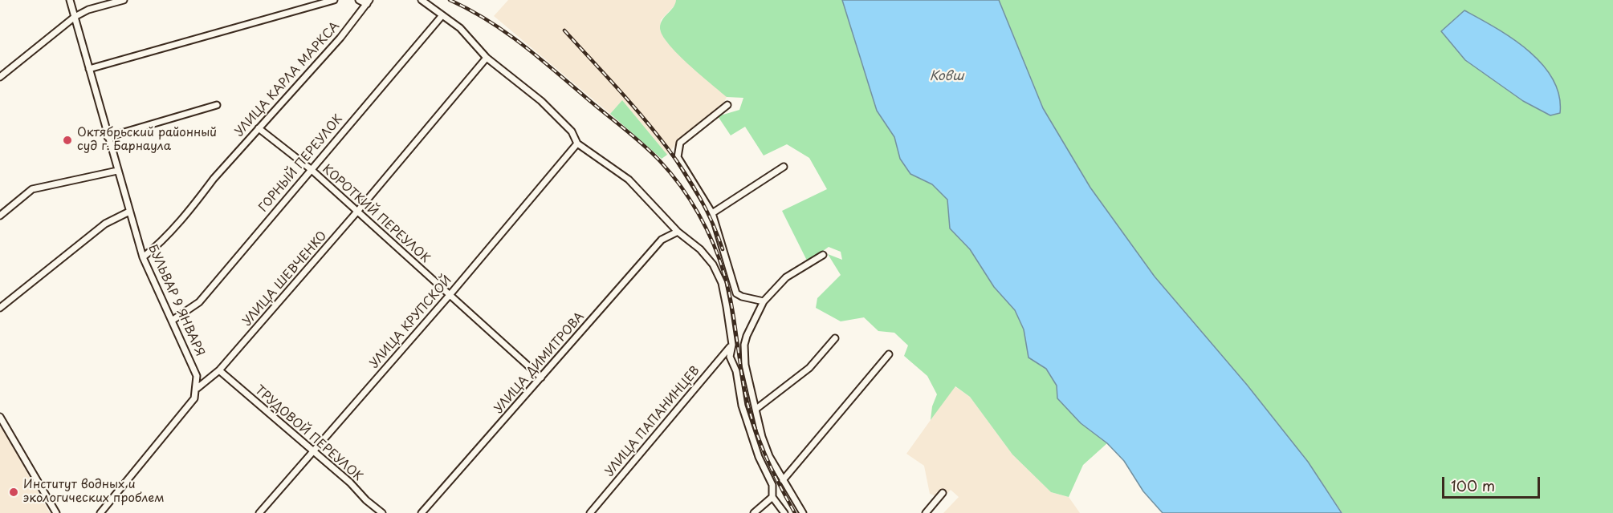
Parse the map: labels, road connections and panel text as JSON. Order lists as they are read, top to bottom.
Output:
{
  "streets": {
    "street": [
      "УЛИЦА КАРЛА МАРКСА",
      "ГОРНЫЙ ПЕРЕУЛОК",
      "КОРОТКИЙ ПЕРЕУЛОК",
      "УЛИЦА ШЕВЧЕНКО",
      "БУЛЬВАР 9 ЯНВАРЯ",
      "УЛИЦА КРУПСКОЙ",
      "УЛИЦА ДИМИТРОВА",
      "УЛИЦА ПАПАНИНЦЕВ",
      "ТРУДОВОЙ ПЕРЕУЛОК"
    ]
  },
  "crossings": [
    ["УЛИЦА КАРЛА МАРКСА", "КОРОТКИЙ ПЕРЕУЛОК"],
    ["УЛИЦА КАРЛА МАРКСА", "БУЛЬВАР 9 ЯНВАРЯ"],
    ["ГОРНЫЙ ПЕРЕУЛОК", "КОРОТКИЙ ПЕРЕУЛОК"],
    ["ГОРНЫЙ ПЕРЕУЛОК", "БУЛЬВАР 9 ЯНВАРЯ"],
    ["КОРОТКИЙ ПЕРЕУЛОК", "УЛИЦА ШЕВЧЕНКО"],
    ["КОРОТКИЙ ПЕРЕУЛОК", "УЛИЦА КРУПСКОЙ"],
    ["КОРОТКИЙ ПЕРЕУЛОК", "УЛИЦА ДИМИТРОВА"],
    ["УЛИЦА ШЕВЧЕНКО", "БУЛЬВАР 9 ЯНВАРЯ"],
    ["УЛИЦА ШЕВЧЕНКО", "ТРУДОВОЙ ПЕРЕУЛОК"],
    ["УЛИЦА КРУПСКОЙ", "ТРУДОВОЙ ПЕРЕУЛОК"]
  ],
  "water": ["Ковш"],
  "places": ["Октябрьский районный суд г. Барнаула", "Институт водных и экологических проблем"],
  "scale_bar": "100 m"
}
